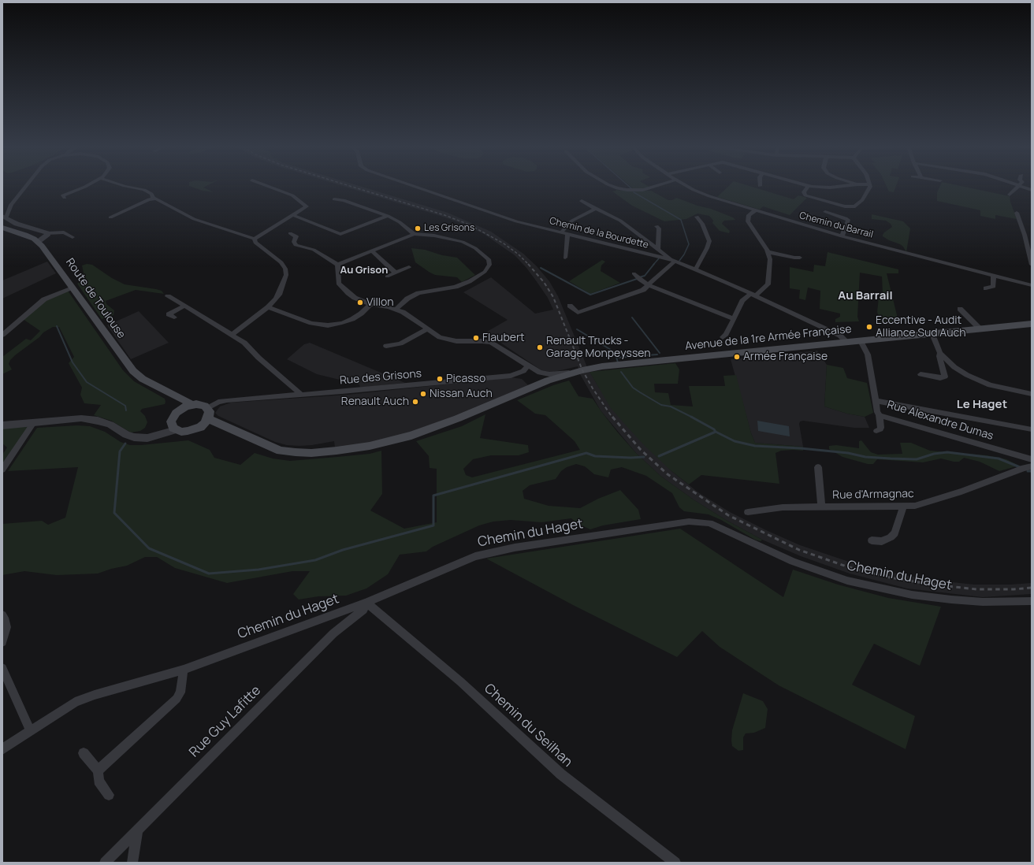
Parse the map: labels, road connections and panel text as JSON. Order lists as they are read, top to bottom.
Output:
{
  "streets": {
    "main road": ["Route de Toulouse", "Avenue de la 1re Armée Française"],
    "street": [
      "Chemin du Barrail",
      "Chemin de la Bourdette",
      "Rue des Grisons",
      "Rue Alexandre Dumas",
      "Rue d'Armagnac",
      "Chemin du Haget",
      "Rue Guy Lafitte",
      "Chemin du Seilhan"
    ]
  },
  "crossings": [
    ["Chemin de la Bourdette", "Avenue de la 1re Armée Française"],
    ["Route de Toulouse", "Rue des Grisons"],
    ["Avenue de la 1re Armée Française", "Rue Alexandre Dumas"],
    ["Chemin du Haget", "Rue Guy Lafitte"],
    ["Chemin du Haget", "Chemin du Seilhan"],
    ["Rue Guy Lafitte", "Chemin du Seilhan"]
  ],
  "districts": ["Au Grison", "Au Barrail", "Le Haget"],
  "places": [
    "Les Grisons",
    "Villon",
    "Eccentive - Audit Alliance Sud Auch",
    "Flaubert",
    "Renault Trucks - Garage Monpeyssen",
    "Armée Française",
    "Picasso",
    "Nissan Auch",
    "Renault Auch"
  ]
}
